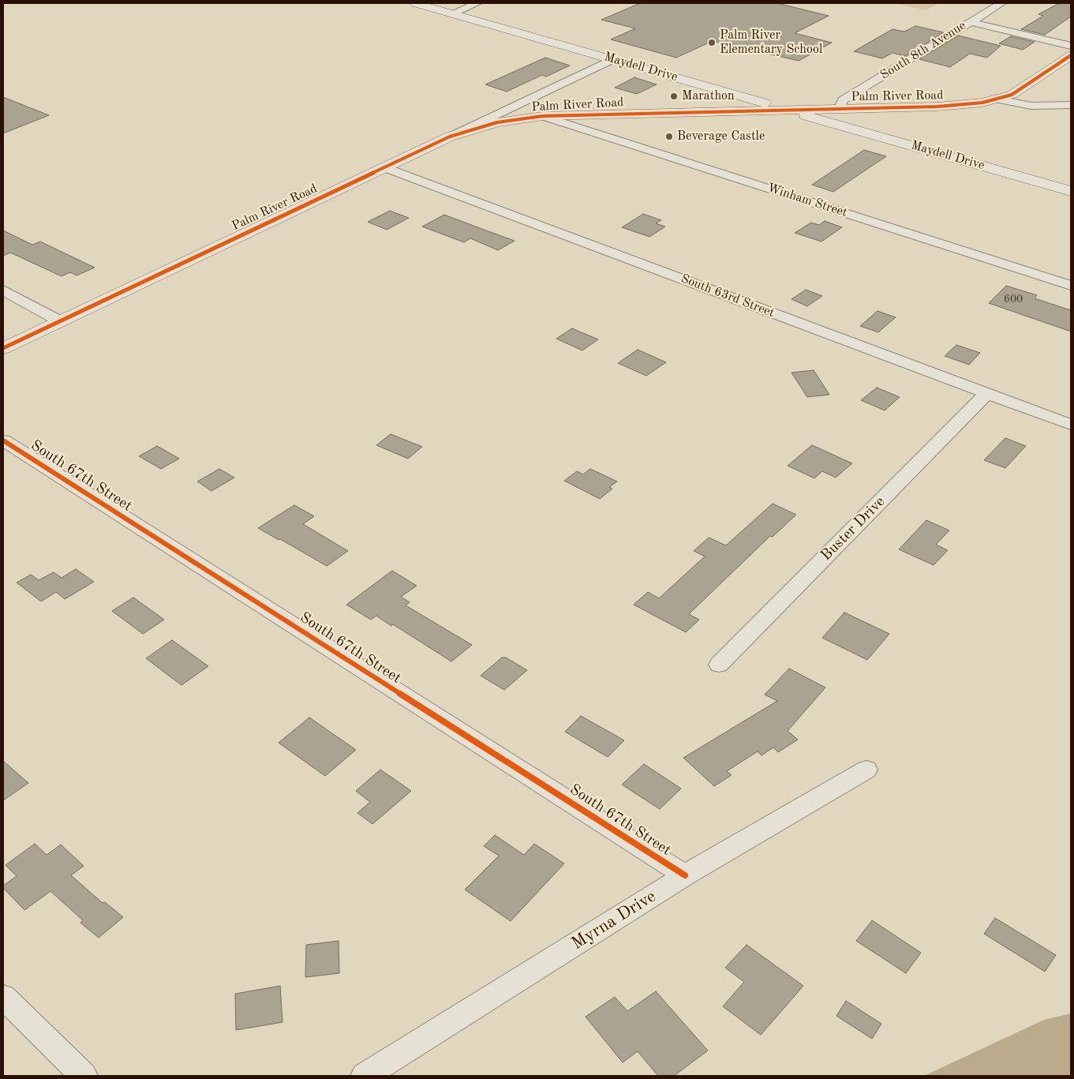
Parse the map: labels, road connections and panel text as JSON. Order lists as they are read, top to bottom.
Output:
{
  "streets": {
    "street": [
      "South 8th Avenue",
      "Maydell Drive",
      "Palm River Road",
      "Winham Street",
      "South 63rd Street",
      "South 67th Street",
      "Buster Drive",
      "Myrna Drive"
    ]
  },
  "crossings": [
    ["South 8th Avenue", "Palm River Road"],
    ["Maydell Drive", "Palm River Road"],
    ["Palm River Road", "Winham Street"],
    ["Palm River Road", "South 63rd Street"],
    ["South 63rd Street", "Buster Drive"],
    ["South 67th Street", "Myrna Drive"]
  ],
  "places": ["Palm River Elementary School", "Marathon", "Beverage Castle"],
  "house_numbers": ["600"]
}
